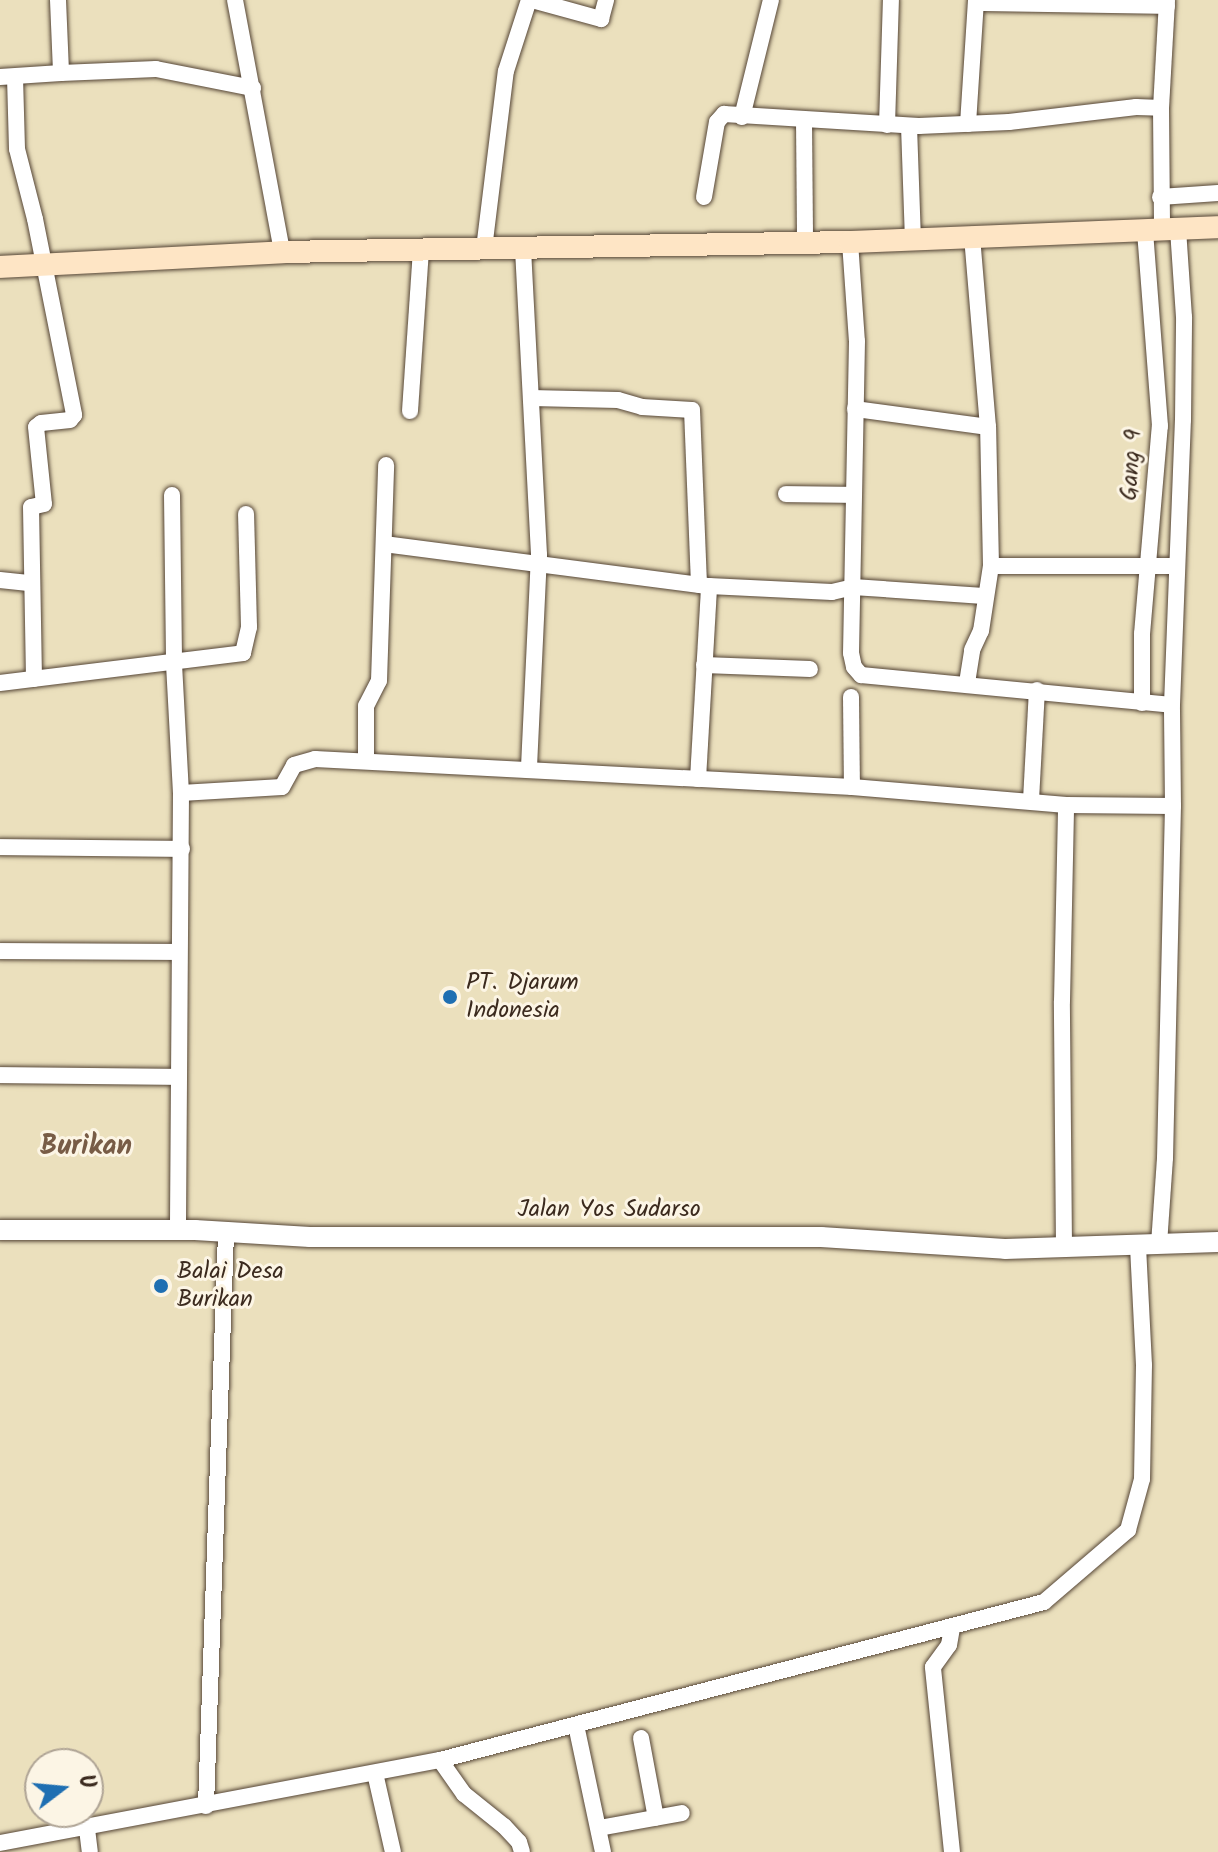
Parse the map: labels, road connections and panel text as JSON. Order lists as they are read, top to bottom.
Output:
{
  "streets": {
    "street": ["Gang 9", "Jalan Yos Sudarso"]
  },
  "districts": ["Burikan"],
  "places": ["PT. Djarum Indonesia", "Balai Desa Burikan"],
  "north": "right"
}
